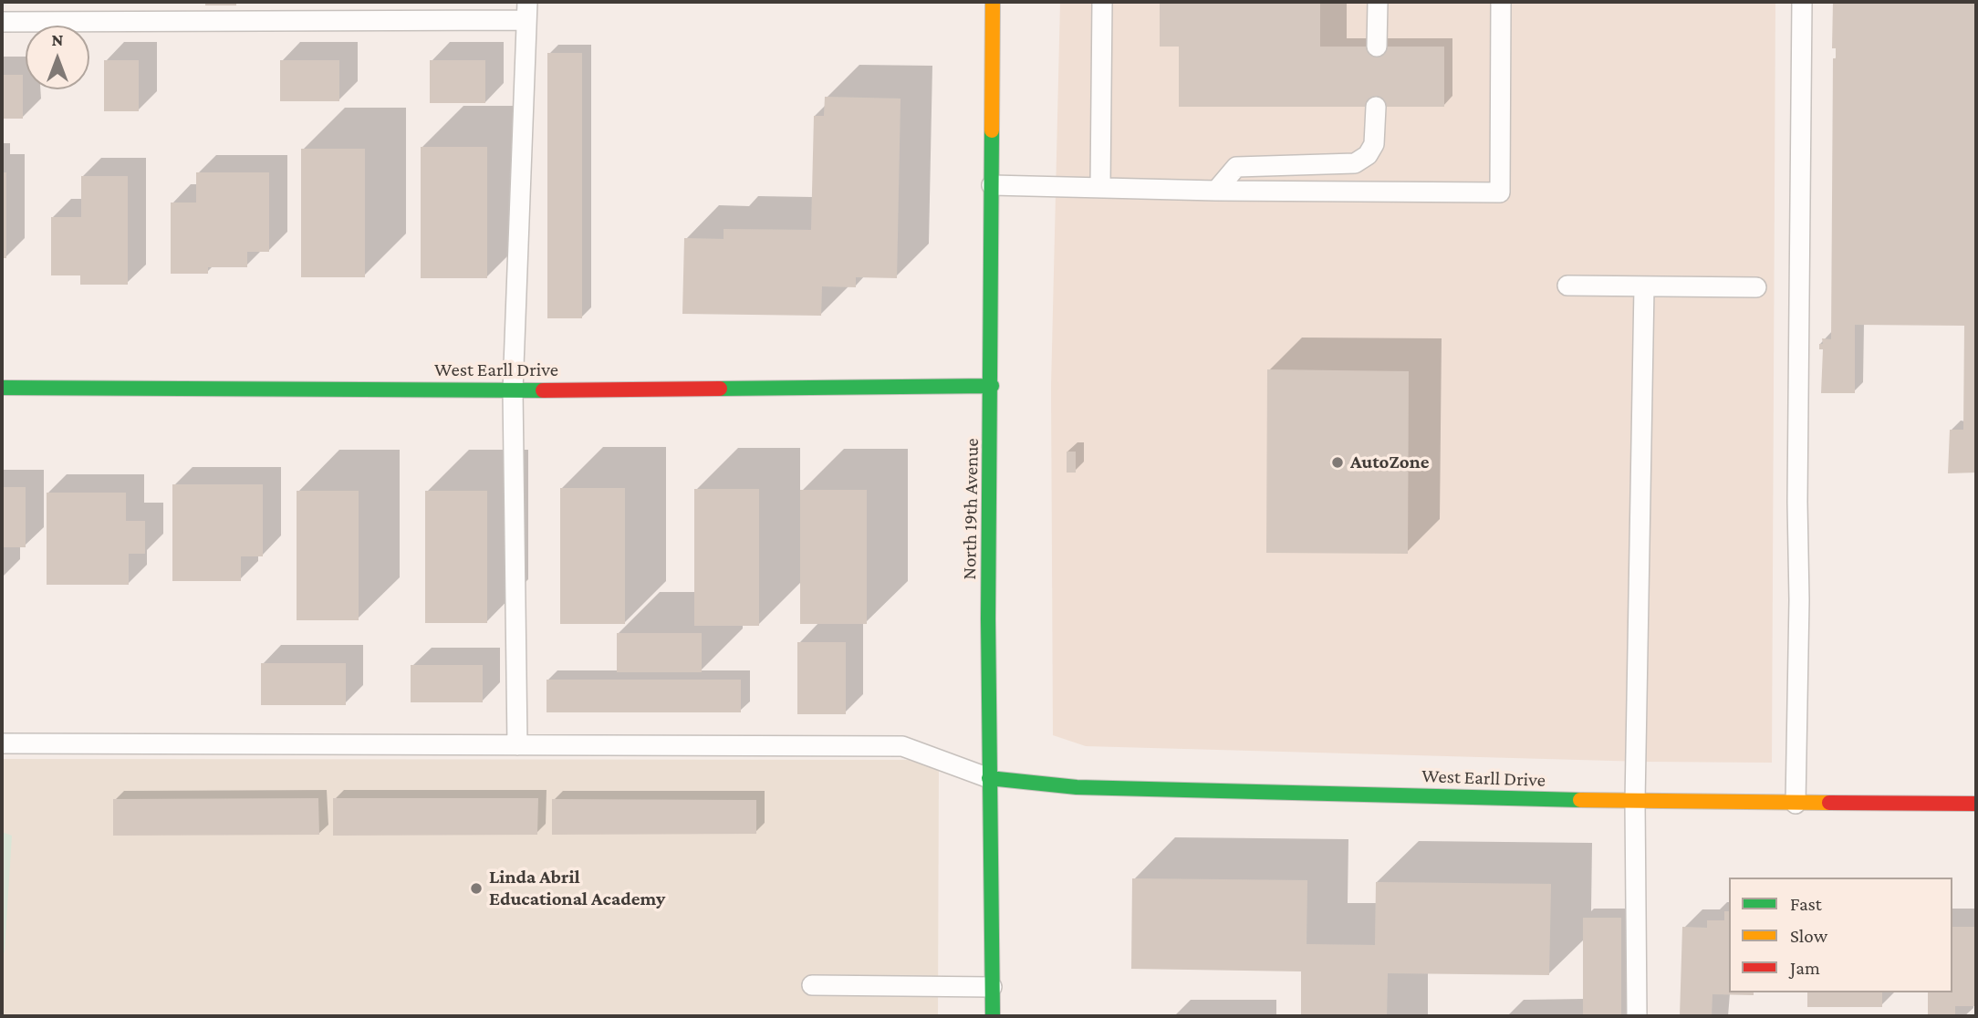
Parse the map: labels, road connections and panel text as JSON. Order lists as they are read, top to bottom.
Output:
{
  "streets": {
    "street": ["West Earll Drive", "North 19th Avenue"]
  },
  "crossings": [
    ["West Earll Drive", "North 19th Avenue"]
  ],
  "places": ["AutoZone", "Linda Abril Educational Academy"],
  "legend": ["Fast", "Slow", "Jam"],
  "north": "top"
}
